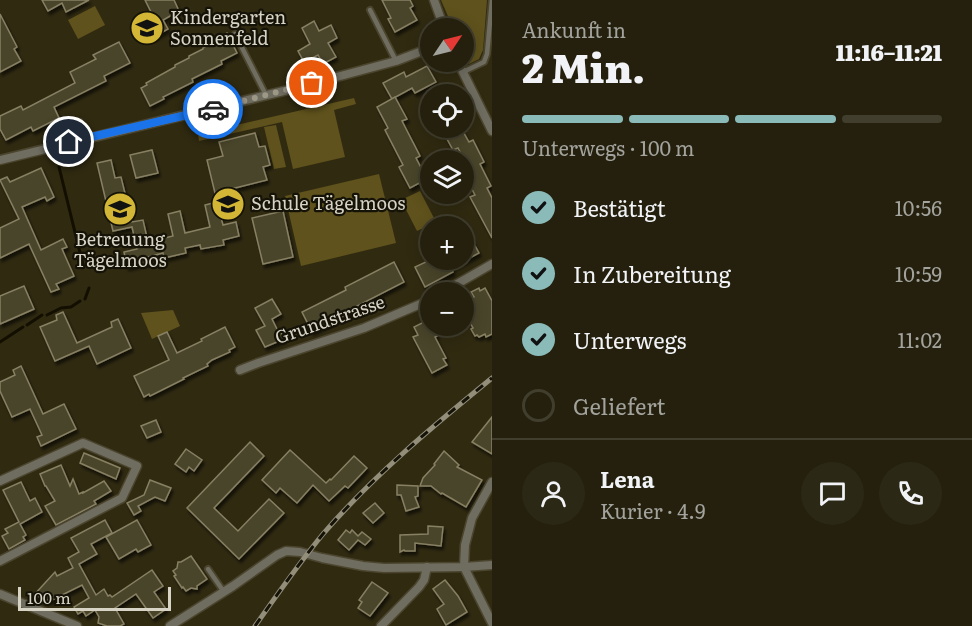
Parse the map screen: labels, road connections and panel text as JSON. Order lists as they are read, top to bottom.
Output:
{
  "streets": {
    "street": ["Grundstrasse"]
  },
  "places": {
    "school or university": ["Kindergarten Sonnenfeld", "Schule Tägelmoos", "Betreuung Tägelmoos"]
  },
  "scale_bar": "100 m",
  "north": "top right",
  "page": {
    "heading": ["2 Min.", "Ankunft in", "11:16–11:21"],
    "panel": ["Lena", "Kurier · 4.9"],
    "map_buttons": ["+", "−"],
    "bar": "Unterwegs · 100 m",
    "list": [
      ["Bestätigt", "10:56"],
      ["In Zubereitung", "10:59"],
      ["Unterwegs", "11:02"],
      "Geliefert"
    ],
    "scale": "100 m"
  }
}
